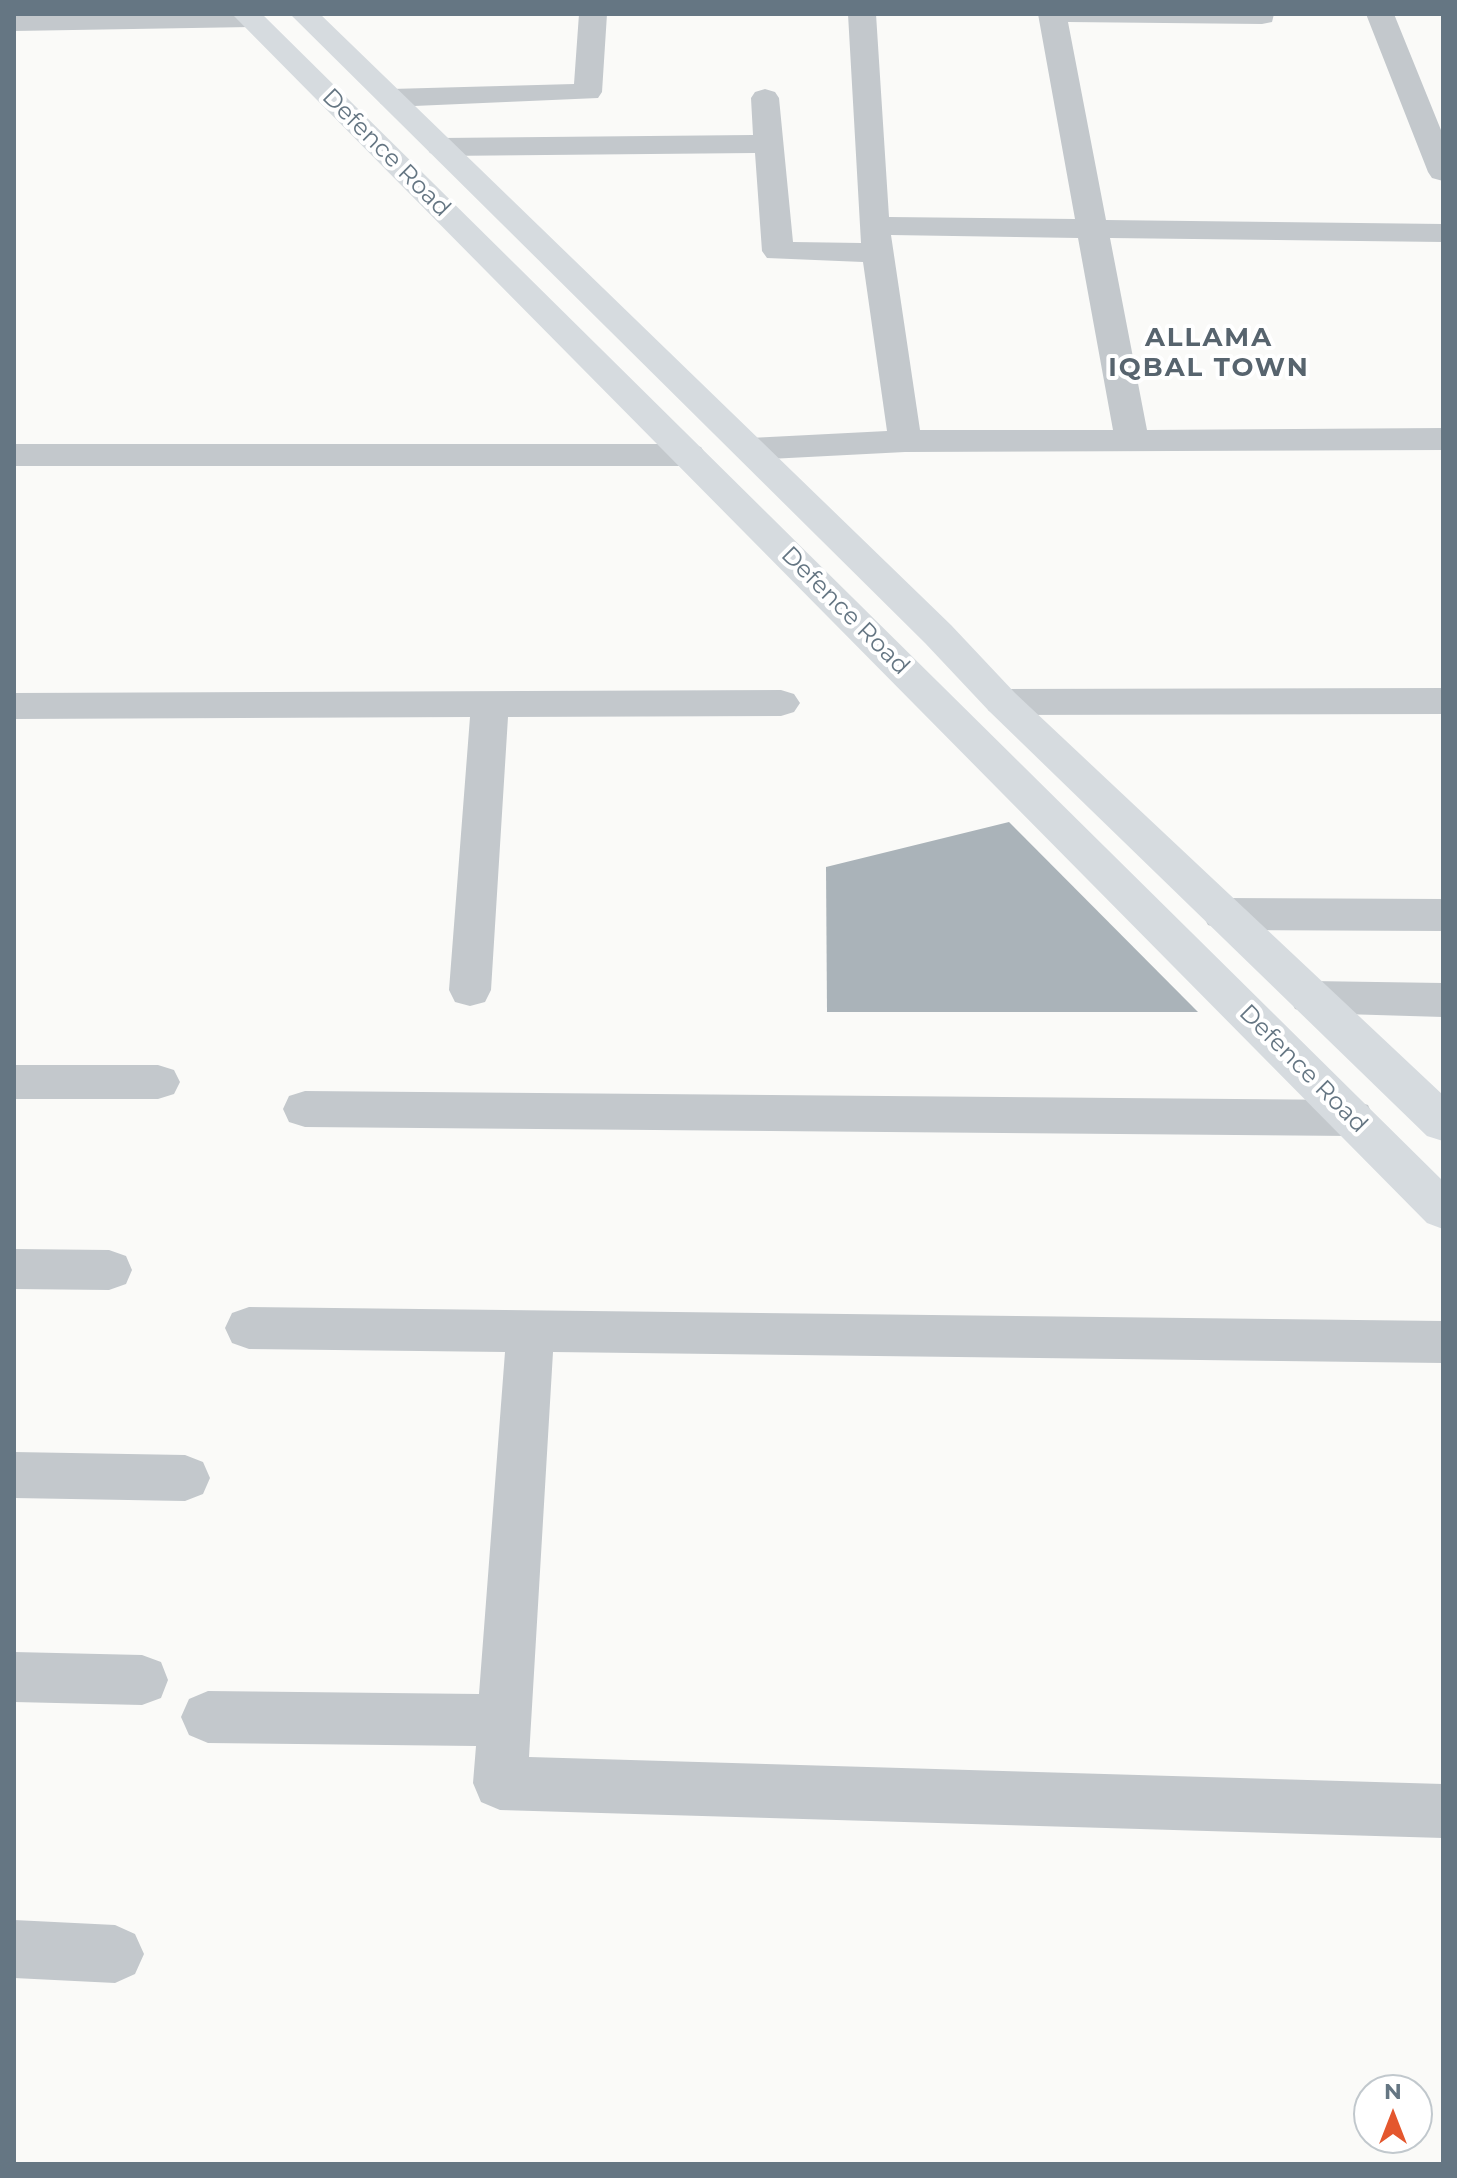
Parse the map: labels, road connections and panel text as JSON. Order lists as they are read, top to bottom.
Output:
{
  "streets": {
    "main road": ["Defence Road"]
  },
  "districts": ["ALLAMA IQBAL TOWN"],
  "north": "top"
}
